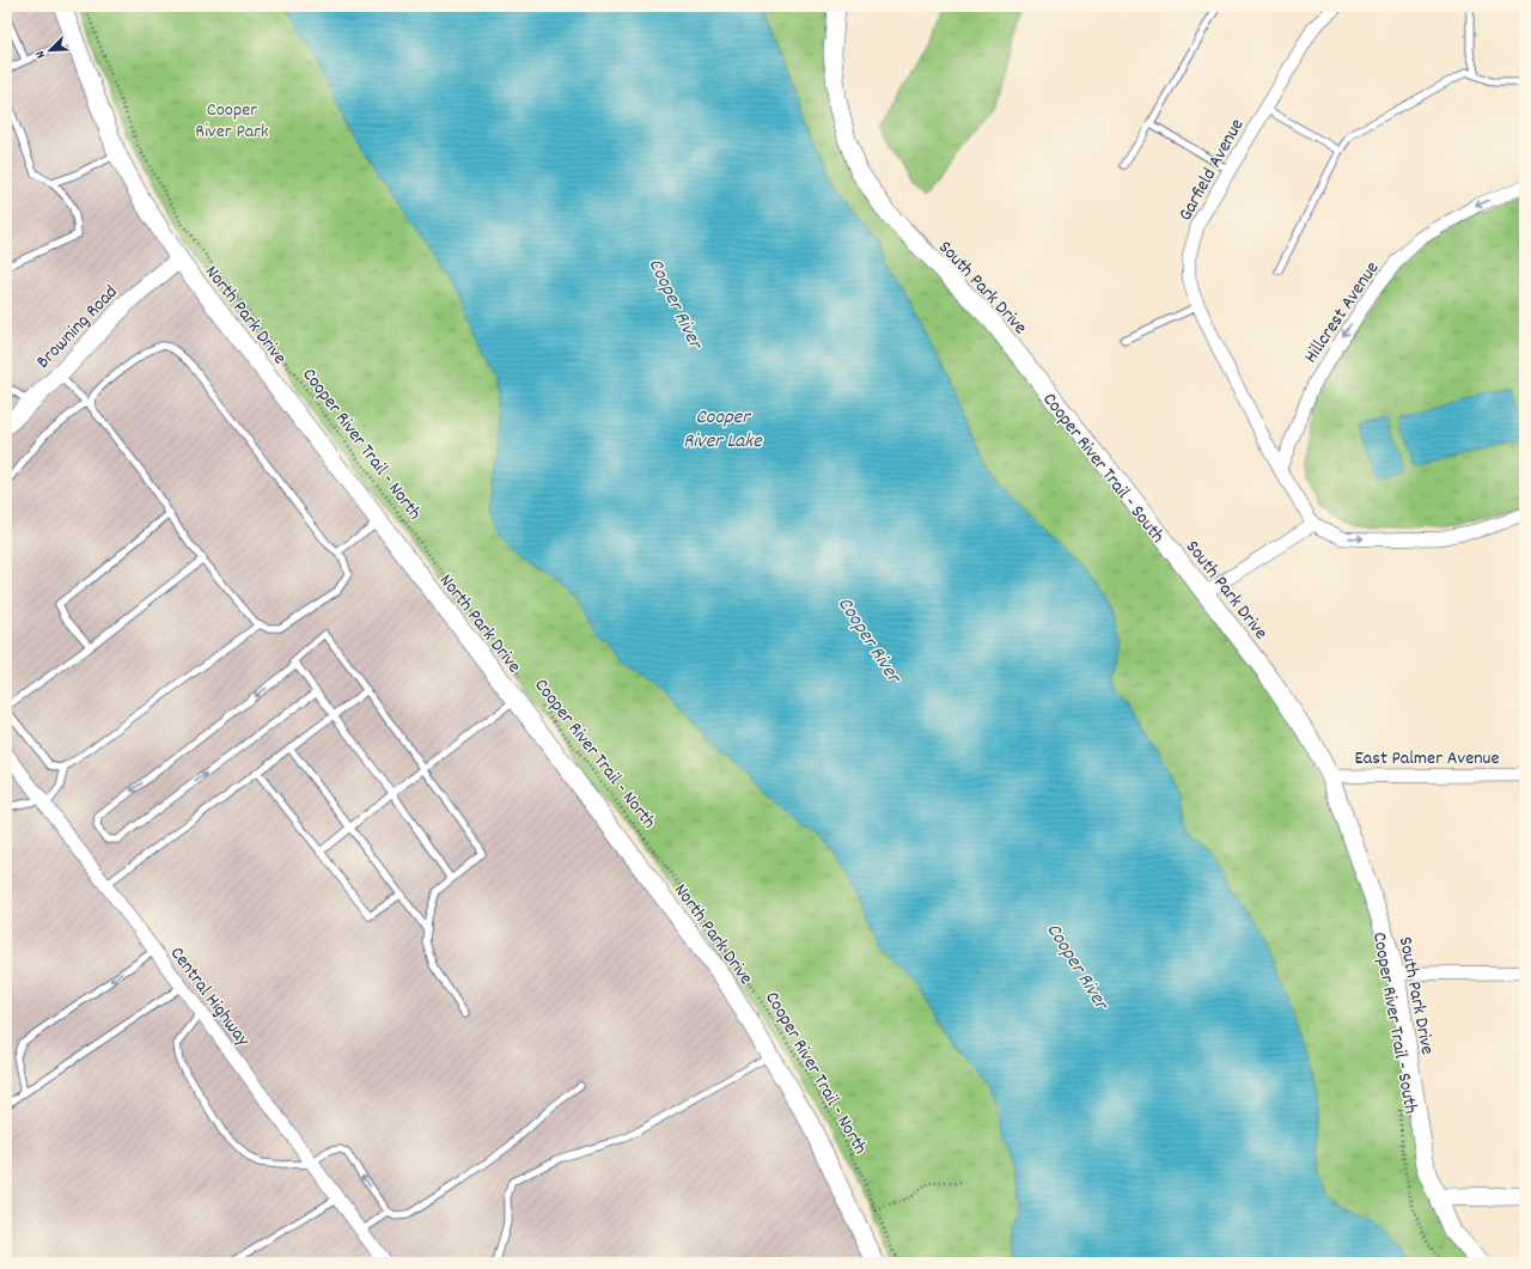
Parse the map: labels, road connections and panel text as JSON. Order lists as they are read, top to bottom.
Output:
{
  "streets": {
    "street": [
      "Garfield Avenue",
      "South Park Drive",
      "Hillcrest Avenue",
      "North Park Drive",
      "Browning Road",
      "East Palmer Avenue",
      "Central Highway"
    ],
    "path": ["Cooper River Trail - North", "Cooper River Trail - South"]
  },
  "crossings": [
    ["Garfield Avenue", "Hillcrest Avenue"],
    ["South Park Drive", "East Palmer Avenue"],
    ["North Park Drive", "Browning Road"]
  ],
  "one_way": ["Hillcrest Avenue"],
  "water": ["Cooper River", "Cooper River Lake"],
  "parks": ["Cooper River Park"],
  "north": "bottom left"
}
